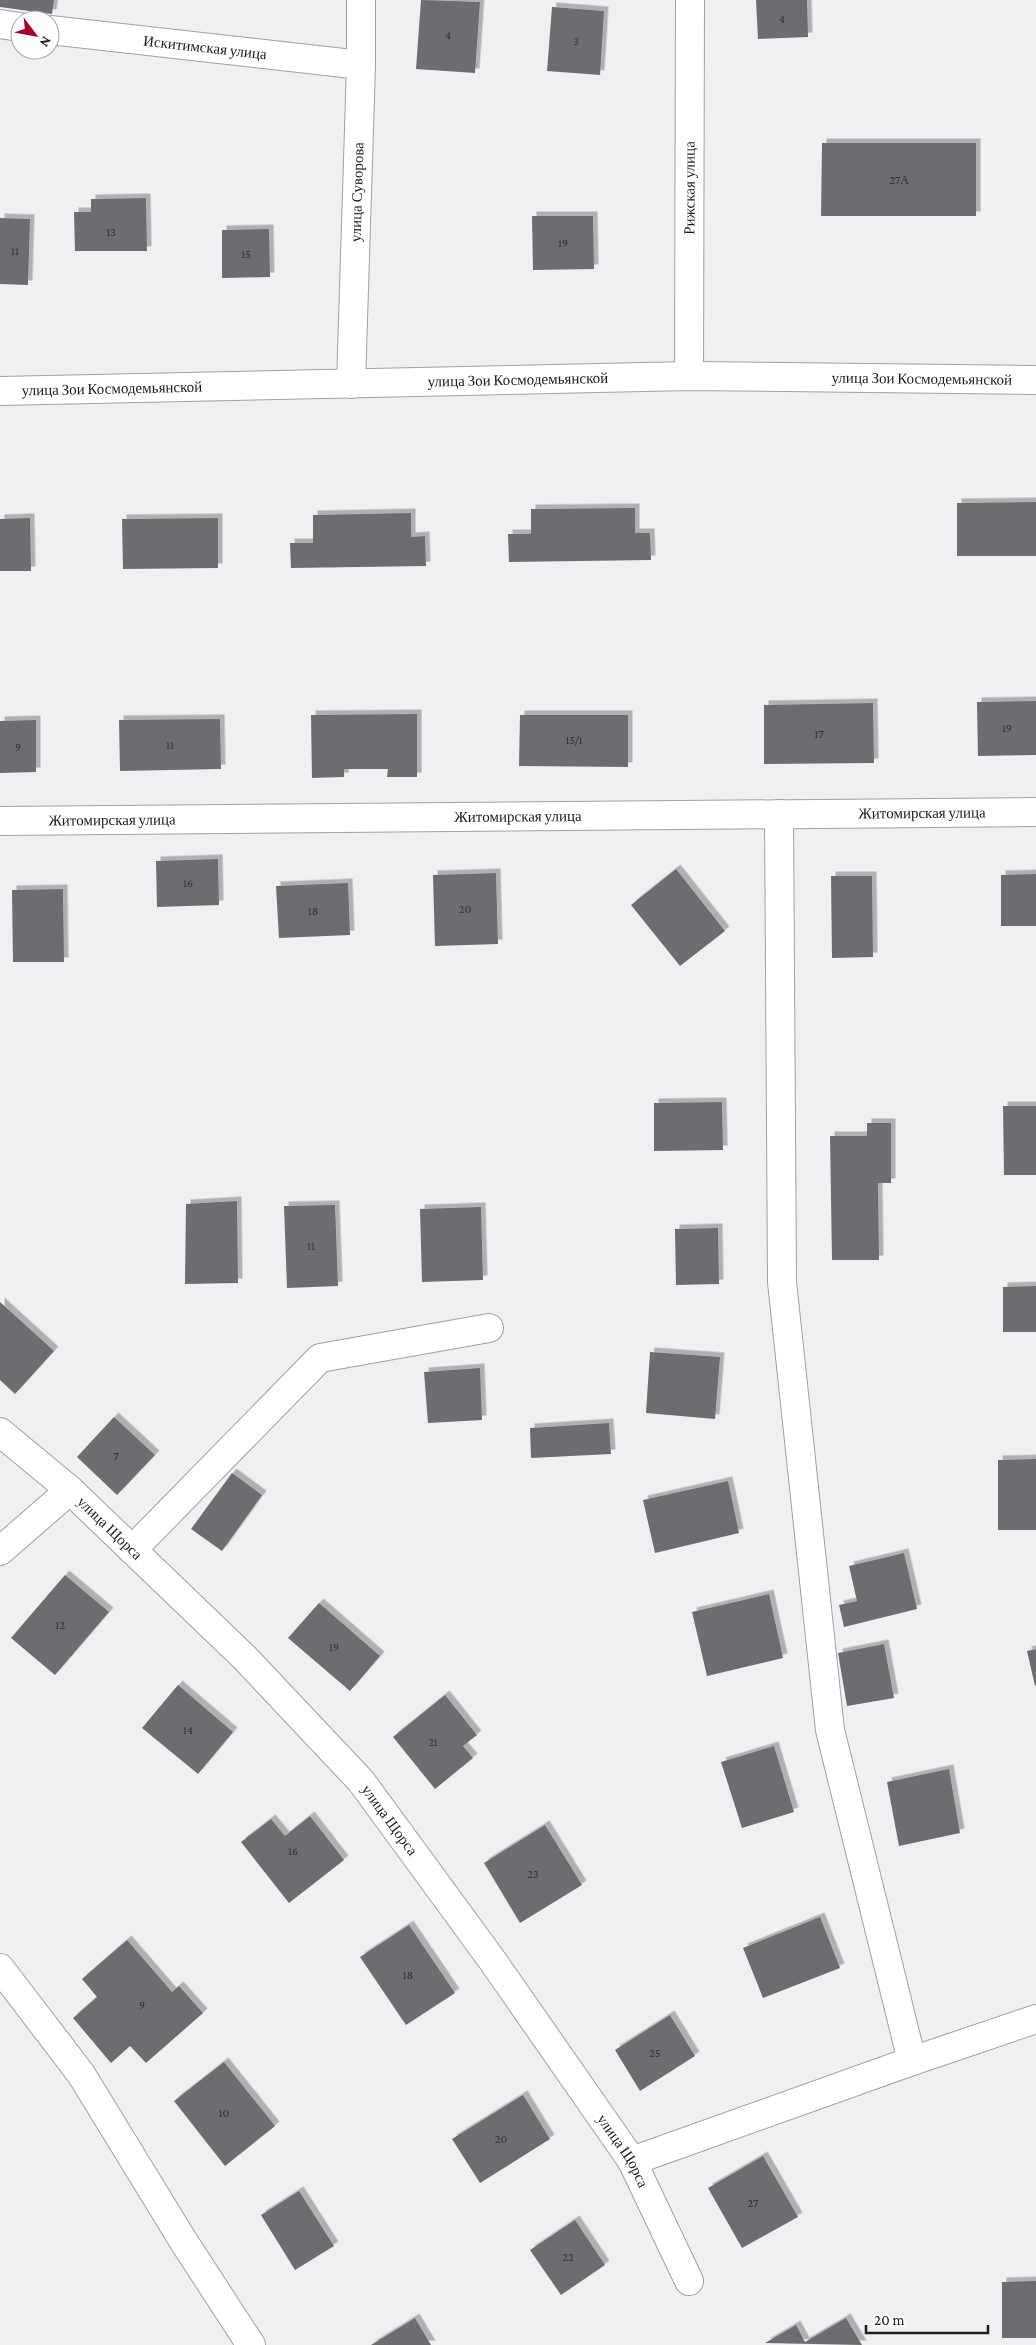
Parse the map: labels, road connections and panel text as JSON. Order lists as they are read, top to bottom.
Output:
{
  "streets": {
    "street": [
      "Искитимская улица",
      "Рижская улица",
      "улица Суворова",
      "улица Зои Космодемьянской",
      "Житомирская улица",
      "улица Щорса"
    ]
  },
  "crossings": [
    ["Искитимская улица", "улица Суворова"],
    ["Рижская улица", "улица Зои Космодемьянской"],
    ["улица Суворова", "улица Зои Космодемьянской"]
  ],
  "house_numbers": [
    "4",
    "4",
    "3",
    "27А",
    "13",
    "19",
    "11",
    "15",
    "19",
    "17",
    "15/1",
    "11",
    "9",
    "16",
    "20",
    "18",
    "11",
    "7",
    "12",
    "19",
    "14",
    "21",
    "16",
    "23",
    "18",
    "9",
    "25",
    "10",
    "20",
    "27",
    "22"
  ],
  "scale_bar": "20 m",
  "north": "bottom right"
}
